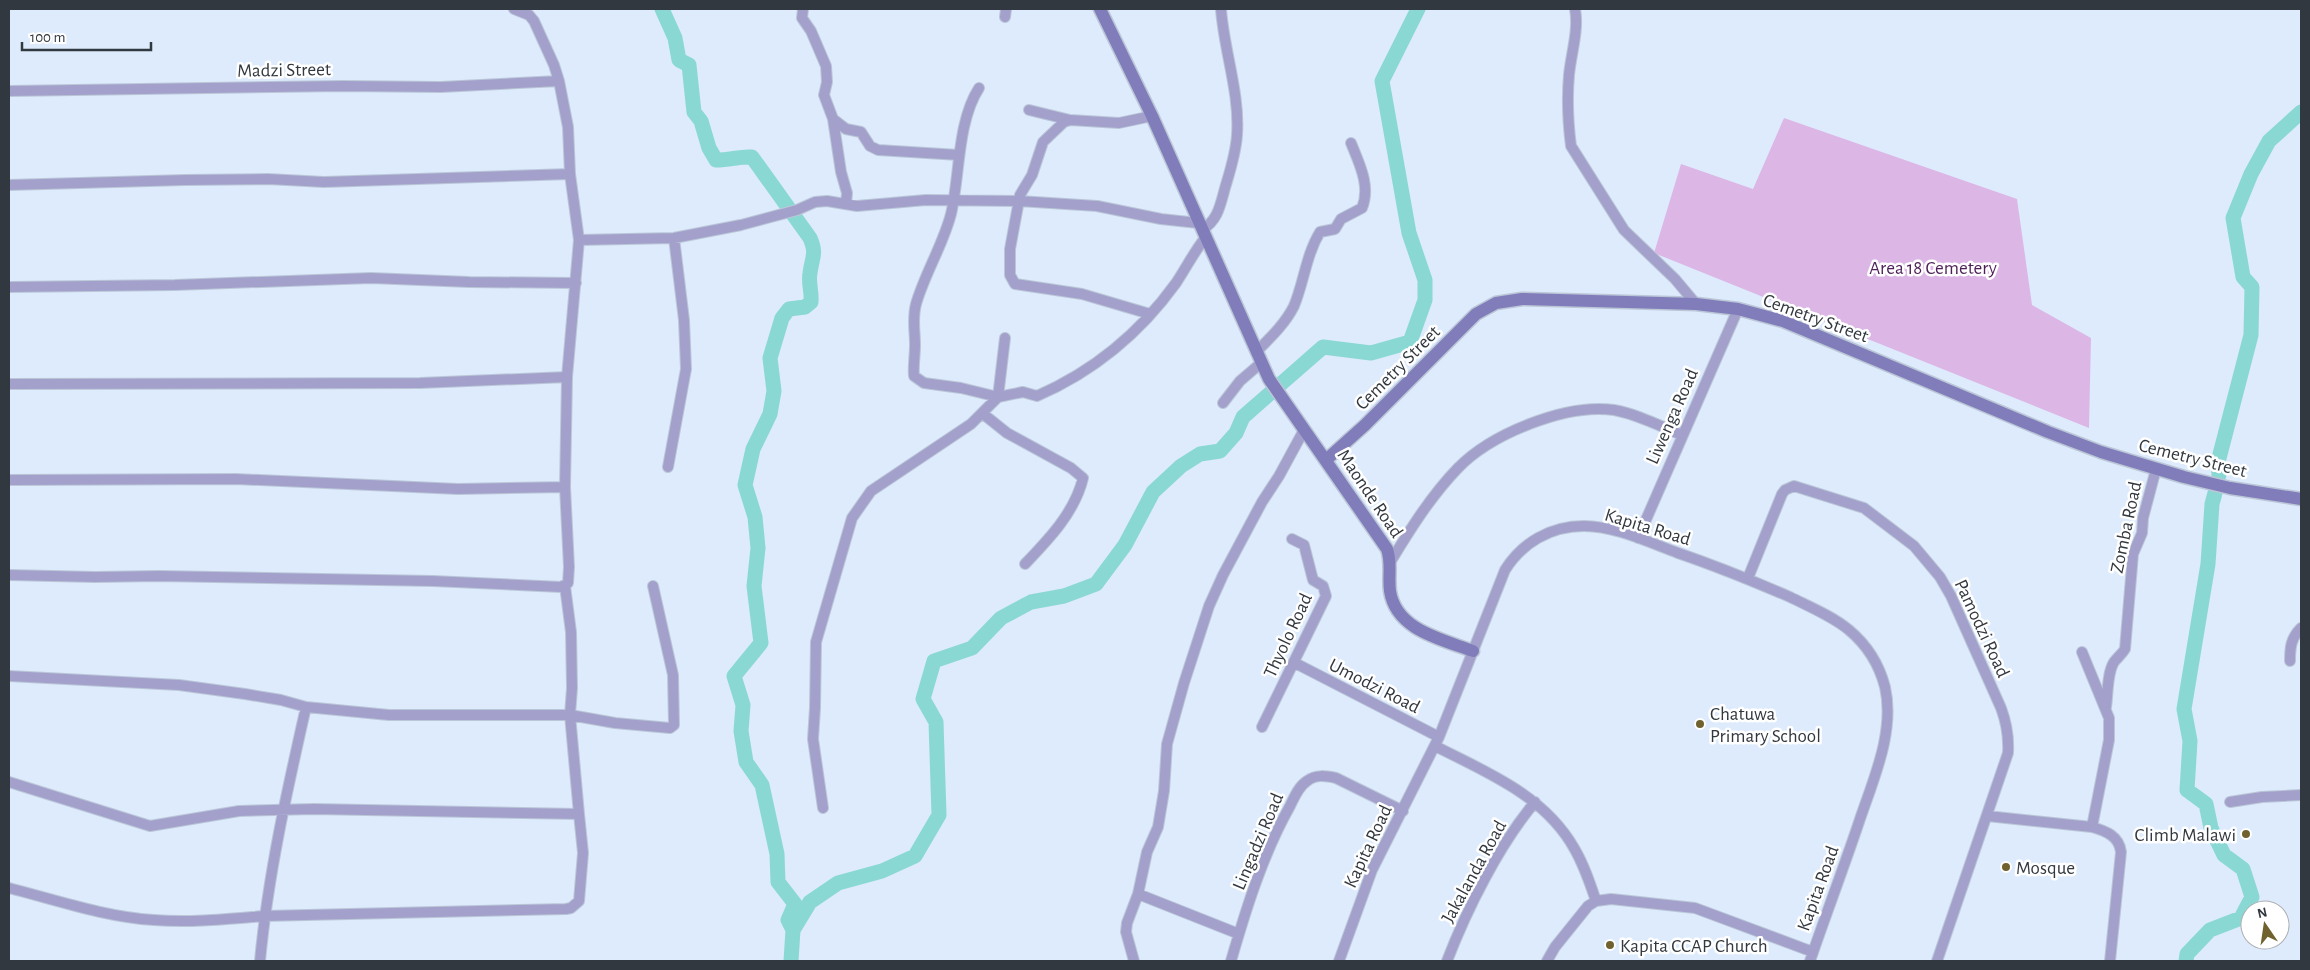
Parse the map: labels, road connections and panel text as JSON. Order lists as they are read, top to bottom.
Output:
{
  "streets": {
    "street": [
      "Madzi Street",
      "Cemetry Street",
      "Liwenga Road",
      "Maonde Road",
      "Kapita Road",
      "Zomba Road",
      "Pamodzi Road",
      "Thyolo Road",
      "Umodzi Road",
      "Lingadzi Road",
      "Jakalanda Road"
    ]
  },
  "crossings": [
    ["Cemetry Street", "Liwenga Road"],
    ["Cemetry Street", "Maonde Road"],
    ["Cemetry Street", "Zomba Road"],
    ["Liwenga Road", "Kapita Road"],
    ["Maonde Road", "Kapita Road"],
    ["Kapita Road", "Pamodzi Road"],
    ["Kapita Road", "Umodzi Road"],
    ["Kapita Road", "Lingadzi Road"],
    ["Thyolo Road", "Umodzi Road"],
    ["Umodzi Road", "Jakalanda Road"]
  ],
  "parks": ["Area 18 Cemetery"],
  "places": [
    "Chatuwa Primary School",
    "Climb Malawi",
    "Mosque",
    "Kapita CCAP Church"
  ],
  "scale_bar": "100 m",
  "north": "top"
}
